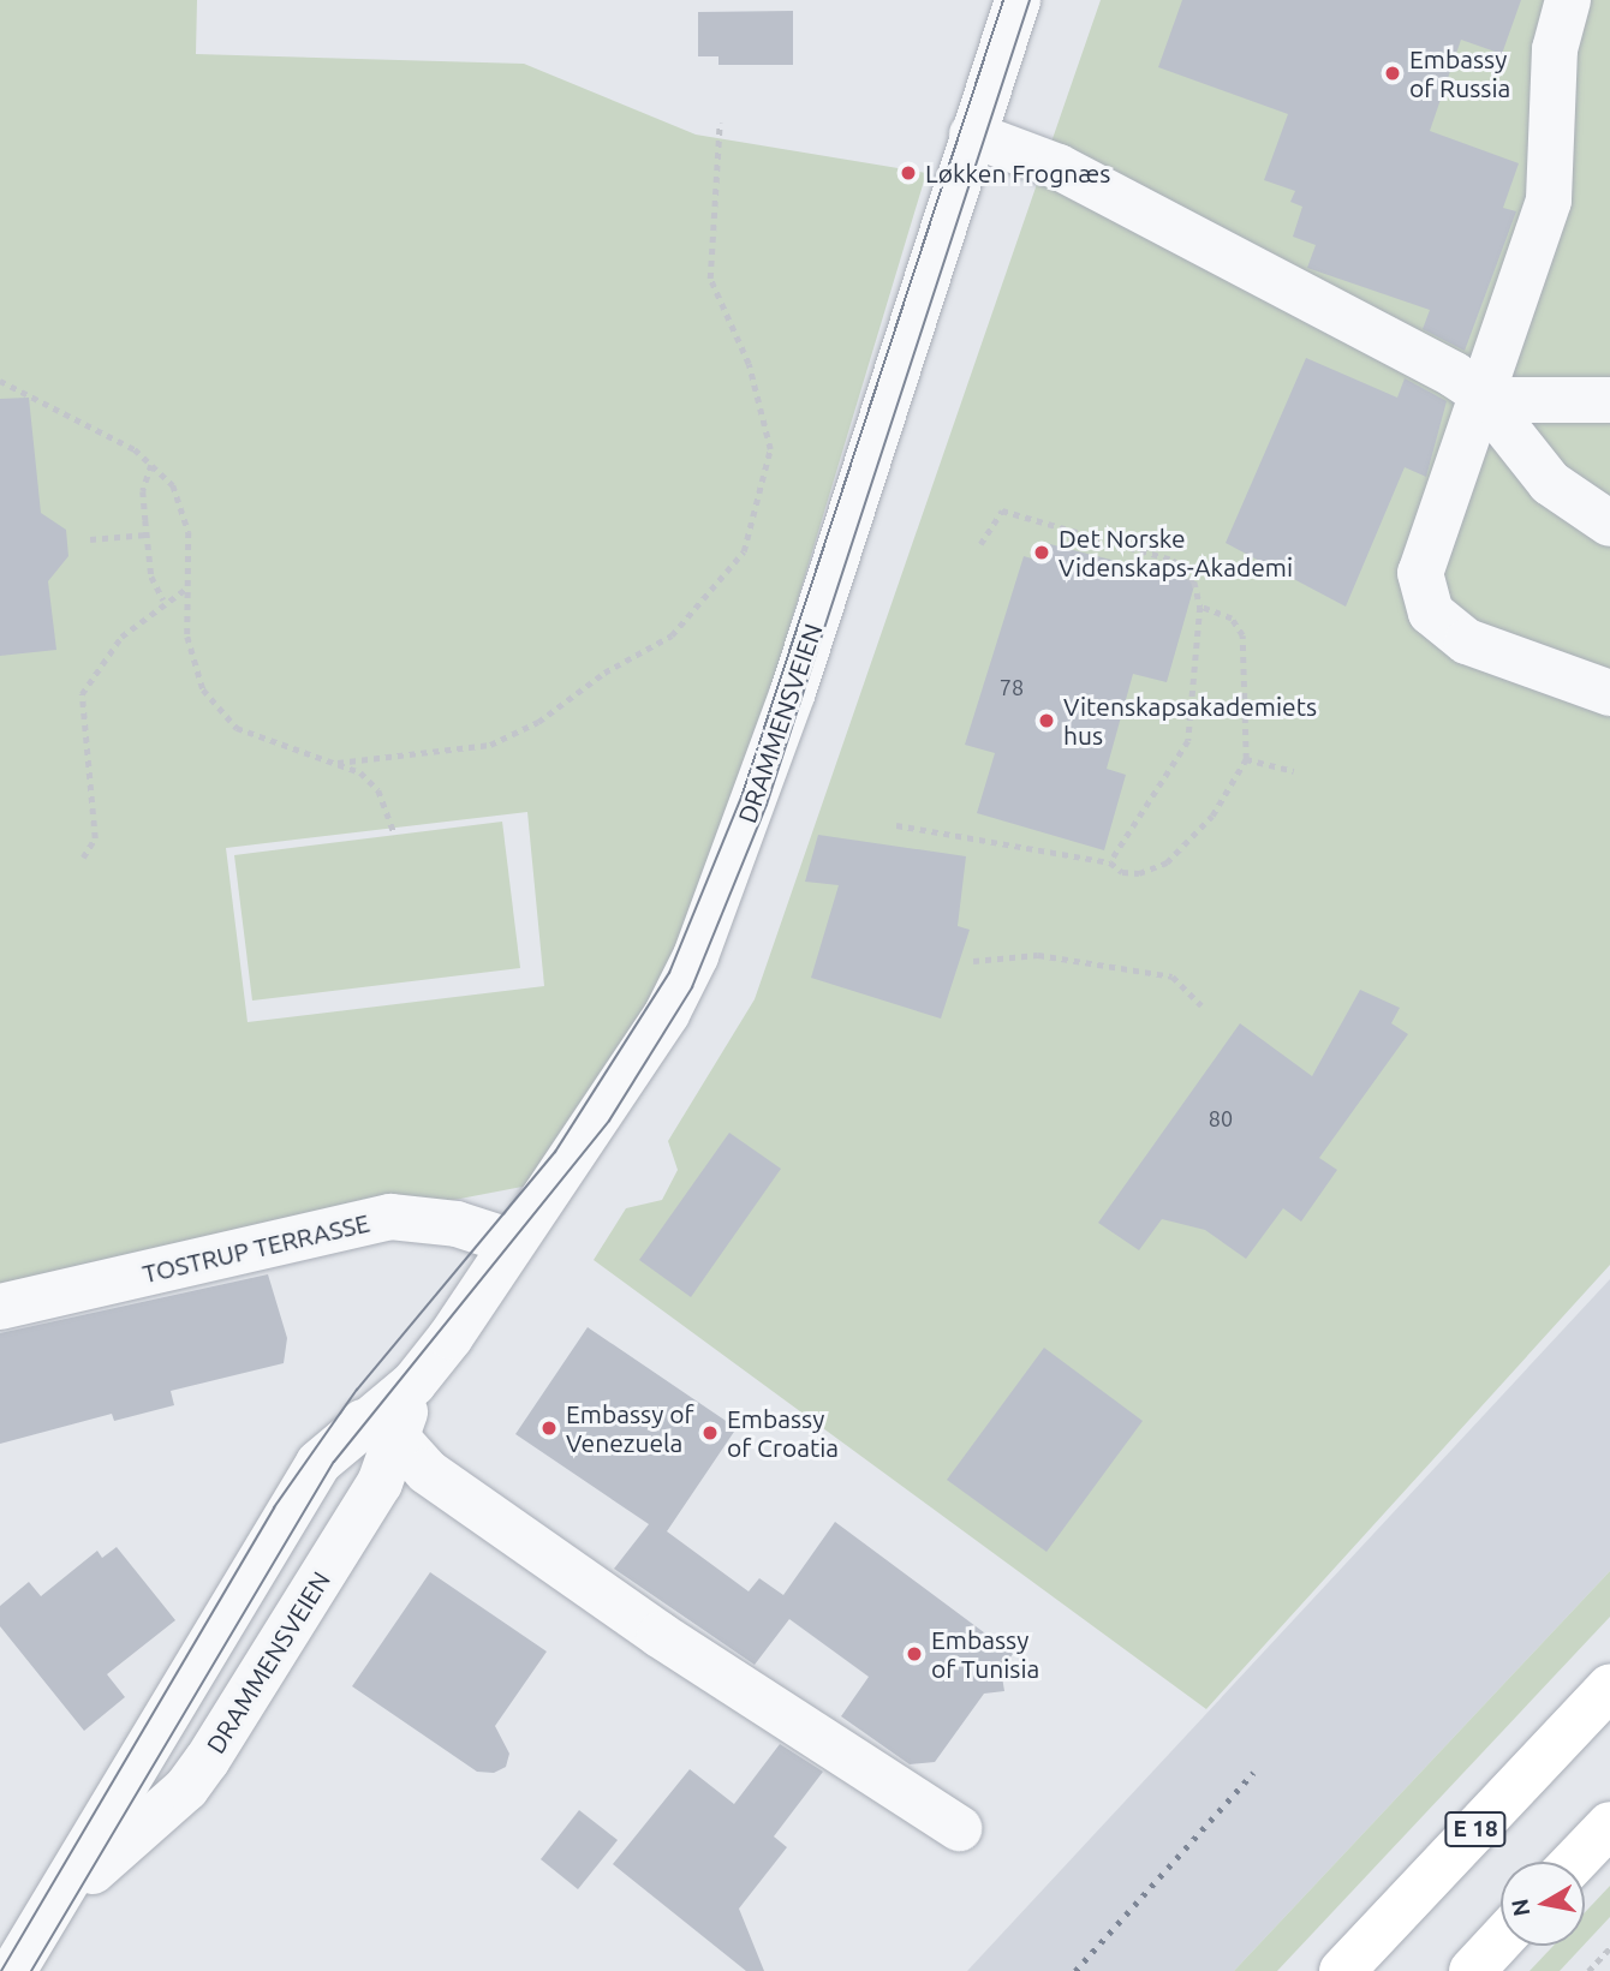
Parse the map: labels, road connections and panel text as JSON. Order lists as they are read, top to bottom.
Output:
{
  "streets": {
    "highway": ["E 18"],
    "street": ["DRAMMENSVEIEN", "TOSTRUP TERRASSE"]
  },
  "crossings": [
    ["DRAMMENSVEIEN", "TOSTRUP TERRASSE"]
  ],
  "places": [
    "Embassy of Russia",
    "Løkken Frognæs",
    "Det Norske Videnskaps-Akademi",
    "Vitenskapsakademiets hus",
    "Embassy of Venezuela",
    "Embassy of Croatia",
    "Embassy of Tunisia"
  ],
  "house_numbers": ["78", "80"],
  "north": "left"
}
